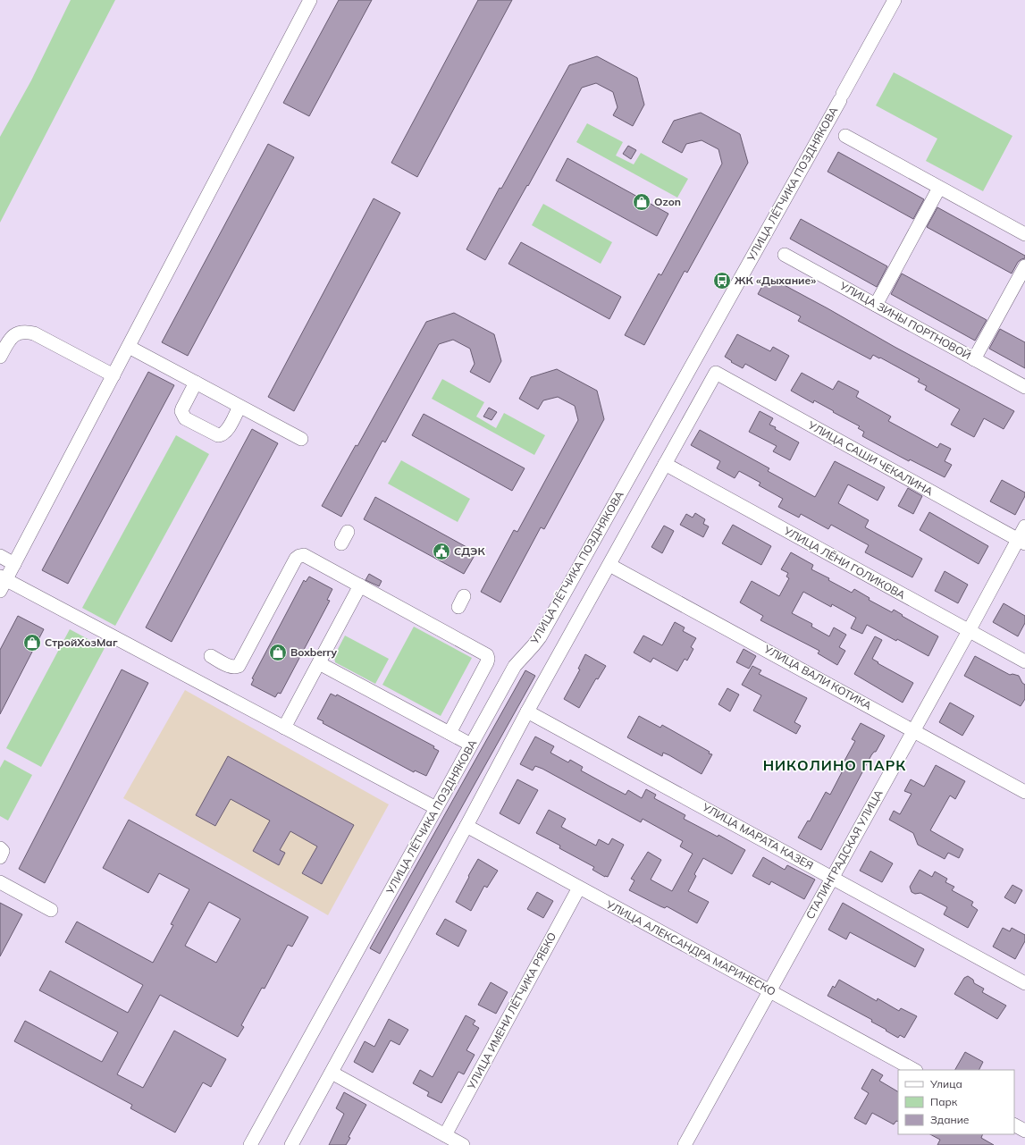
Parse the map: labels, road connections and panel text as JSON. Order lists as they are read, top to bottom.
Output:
{
  "streets": {
    "street": [
      "УЛИЦА ЛЁТЧИКА ПОЗДНЯКОВА",
      "УЛИЦА ЗИНЫ ПОРТНОВОЙ",
      "УЛИЦА САШИ ЧЕКАЛИНА",
      "УЛИЦА ЛЁНИ ГОЛИКОВА",
      "УЛИЦА ВАЛИ КОТИКА",
      "УЛИЦА МАРАТА КАЗЕЯ",
      "СТАЛИНГРАДСКАЯ УЛИЦА",
      "УЛИЦА АЛЕКСАНДРА МАРИНЕСКО",
      "УЛИЦА ИМЕНИ ЛЁТЧИКА РЯБКО"
    ]
  },
  "crossings": [
    ["УЛИЦА САШИ ЧЕКАЛИНА", "УЛИЦА ЛЁНИ ГОЛИКОВА"],
    ["УЛИЦА САШИ ЧЕКАЛИНА", "СТАЛИНГРАДСКАЯ УЛИЦА"],
    ["УЛИЦА ЛЁНИ ГОЛИКОВА", "СТАЛИНГРАДСКАЯ УЛИЦА"],
    ["УЛИЦА ВАЛИ КОТИКА", "СТАЛИНГРАДСКАЯ УЛИЦА"],
    ["УЛИЦА МАРАТА КАЗЕЯ", "СТАЛИНГРАДСКАЯ УЛИЦА"],
    ["СТАЛИНГРАДСКАЯ УЛИЦА", "УЛИЦА АЛЕКСАНДРА МАРИНЕСКО"],
    ["УЛИЦА АЛЕКСАНДРА МАРИНЕСКО", "УЛИЦА ИМЕНИ ЛЁТЧИКА РЯБКО"]
  ],
  "districts": ["НИКОЛИНО ПАРК"],
  "places": {
    "shop": ["Ozon", "СтройХозМаг", "Boxberry"],
    "bus stop": ["ЖК «Дыхание»"],
    "public building": ["СДЭК"]
  },
  "legend": ["Улица", "Парк", "Здание"]
}
